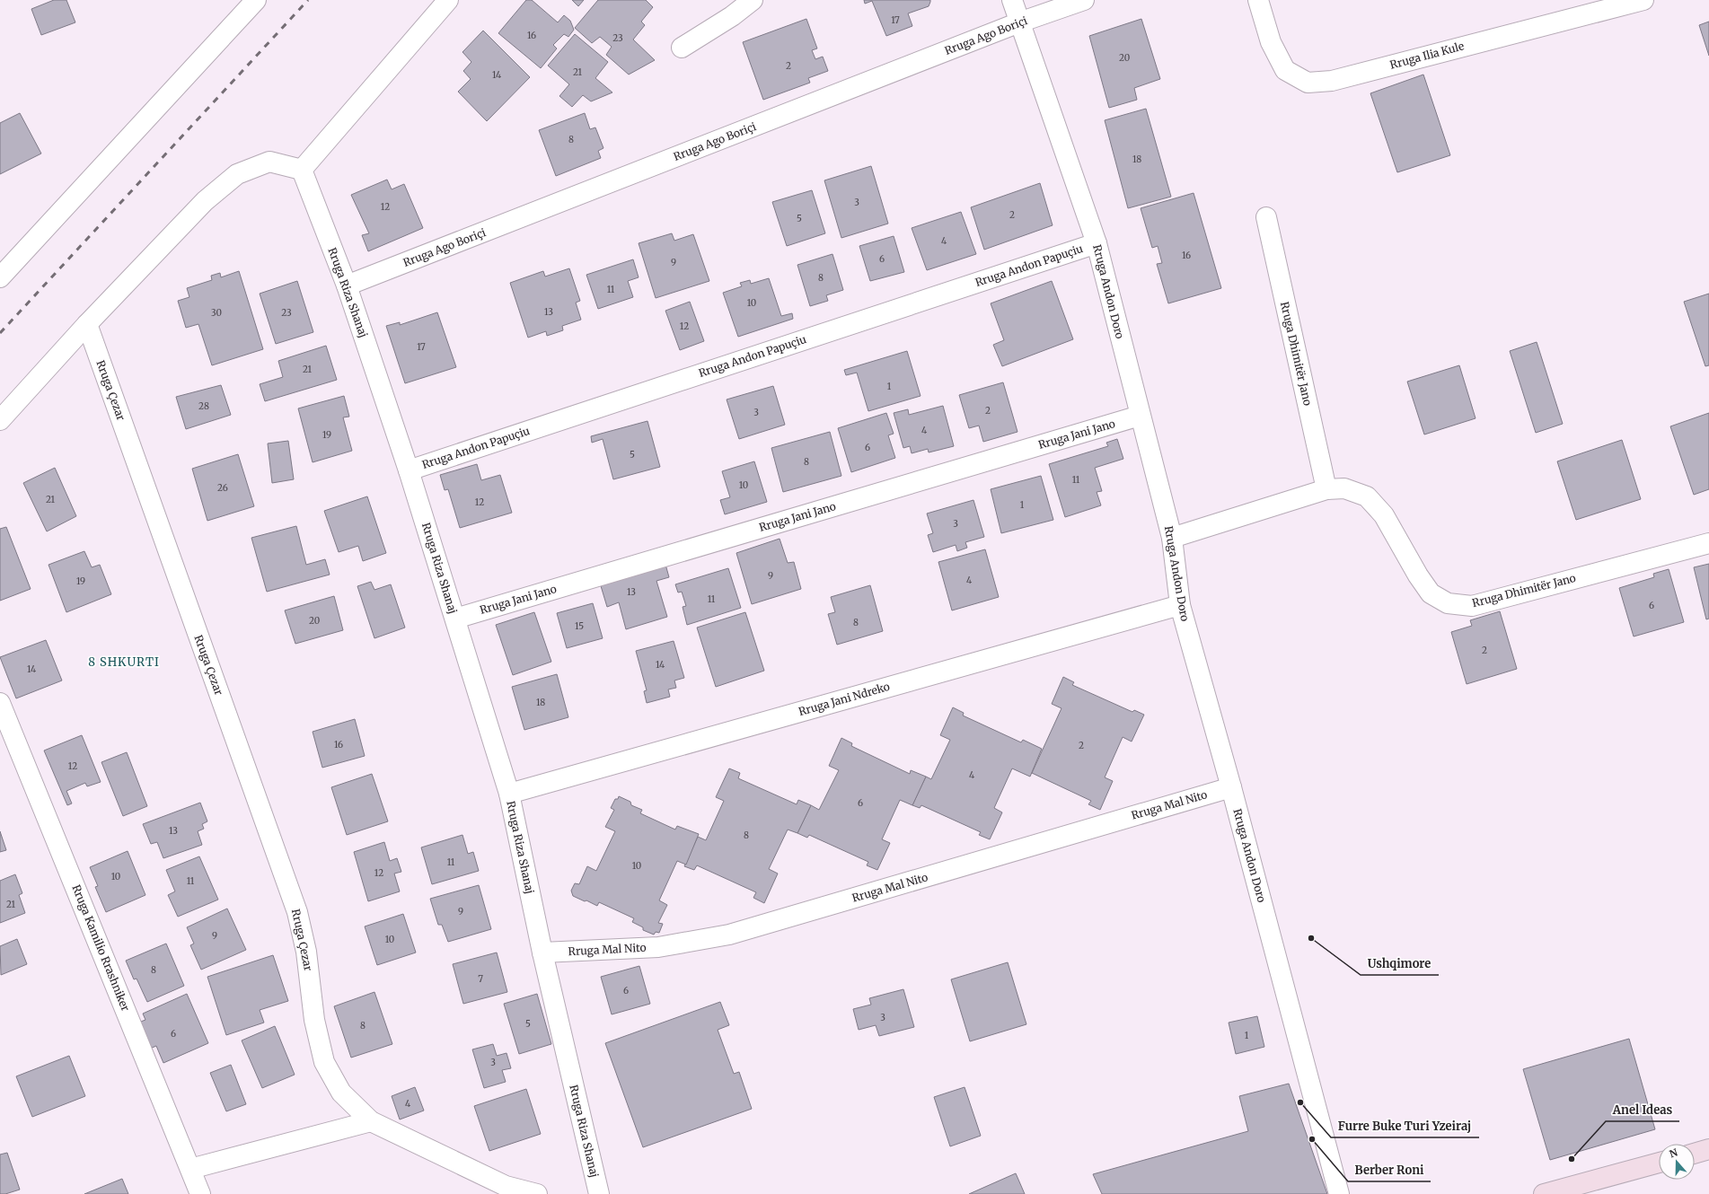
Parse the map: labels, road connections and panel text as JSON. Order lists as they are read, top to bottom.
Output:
{
  "streets": {
    "street": [
      "Rruga Ago Boriçi",
      "Rruga Ilia Kule",
      "Rruga Andon Papuçiu",
      "Rruga Andon Doro",
      "Rruga Riza Shanaj",
      "Rruga Dhimitër Jano",
      "Rruga Çezar",
      "Rruga Jani Jano",
      "Rruga Jani Ndreko",
      "Rruga Mal Nito",
      "Rruga Kamilio Rrashniker"
    ]
  },
  "crossings": [
    ["Rruga Ago Boriçi", "Rruga Andon Doro"],
    ["Rruga Ago Boriçi", "Rruga Riza Shanaj"],
    ["Rruga Andon Papuçiu", "Rruga Andon Doro"],
    ["Rruga Andon Papuçiu", "Rruga Riza Shanaj"],
    ["Rruga Andon Doro", "Rruga Dhimitër Jano"],
    ["Rruga Andon Doro", "Rruga Jani Jano"],
    ["Rruga Andon Doro", "Rruga Jani Ndreko"],
    ["Rruga Andon Doro", "Rruga Mal Nito"],
    ["Rruga Riza Shanaj", "Rruga Jani Jano"],
    ["Rruga Riza Shanaj", "Rruga Jani Ndreko"],
    ["Rruga Riza Shanaj", "Rruga Mal Nito"]
  ],
  "districts": ["8 SHKURTI"],
  "places": [
    "Ushqimore",
    "Furre Buke Turi Yzeiraj",
    "Berber Roni",
    "Anel Ideas"
  ],
  "house_numbers": [
    "17",
    "16",
    "23",
    "20",
    "2",
    "21",
    "14",
    "8",
    "18",
    "3",
    "12",
    "2",
    "5",
    "4",
    "16",
    "6",
    "9",
    "8",
    "11",
    "10",
    "13",
    "30",
    "23",
    "12",
    "17",
    "21",
    "1",
    "28",
    "2",
    "3",
    "4",
    "19",
    "6",
    "5",
    "8",
    "11",
    "10",
    "26",
    "21",
    "12",
    "1",
    "3",
    "9",
    "4",
    "19",
    "13",
    "11",
    "6",
    "20",
    "8",
    "15",
    "2",
    "14",
    "14",
    "18",
    "16",
    "2",
    "12",
    "4",
    "6",
    "13",
    "8",
    "11",
    "10",
    "12",
    "10",
    "11",
    "21",
    "9",
    "9",
    "10",
    "8",
    "7",
    "6",
    "3",
    "5",
    "8",
    "6",
    "1",
    "3",
    "4"
  ],
  "north": "top"
}
